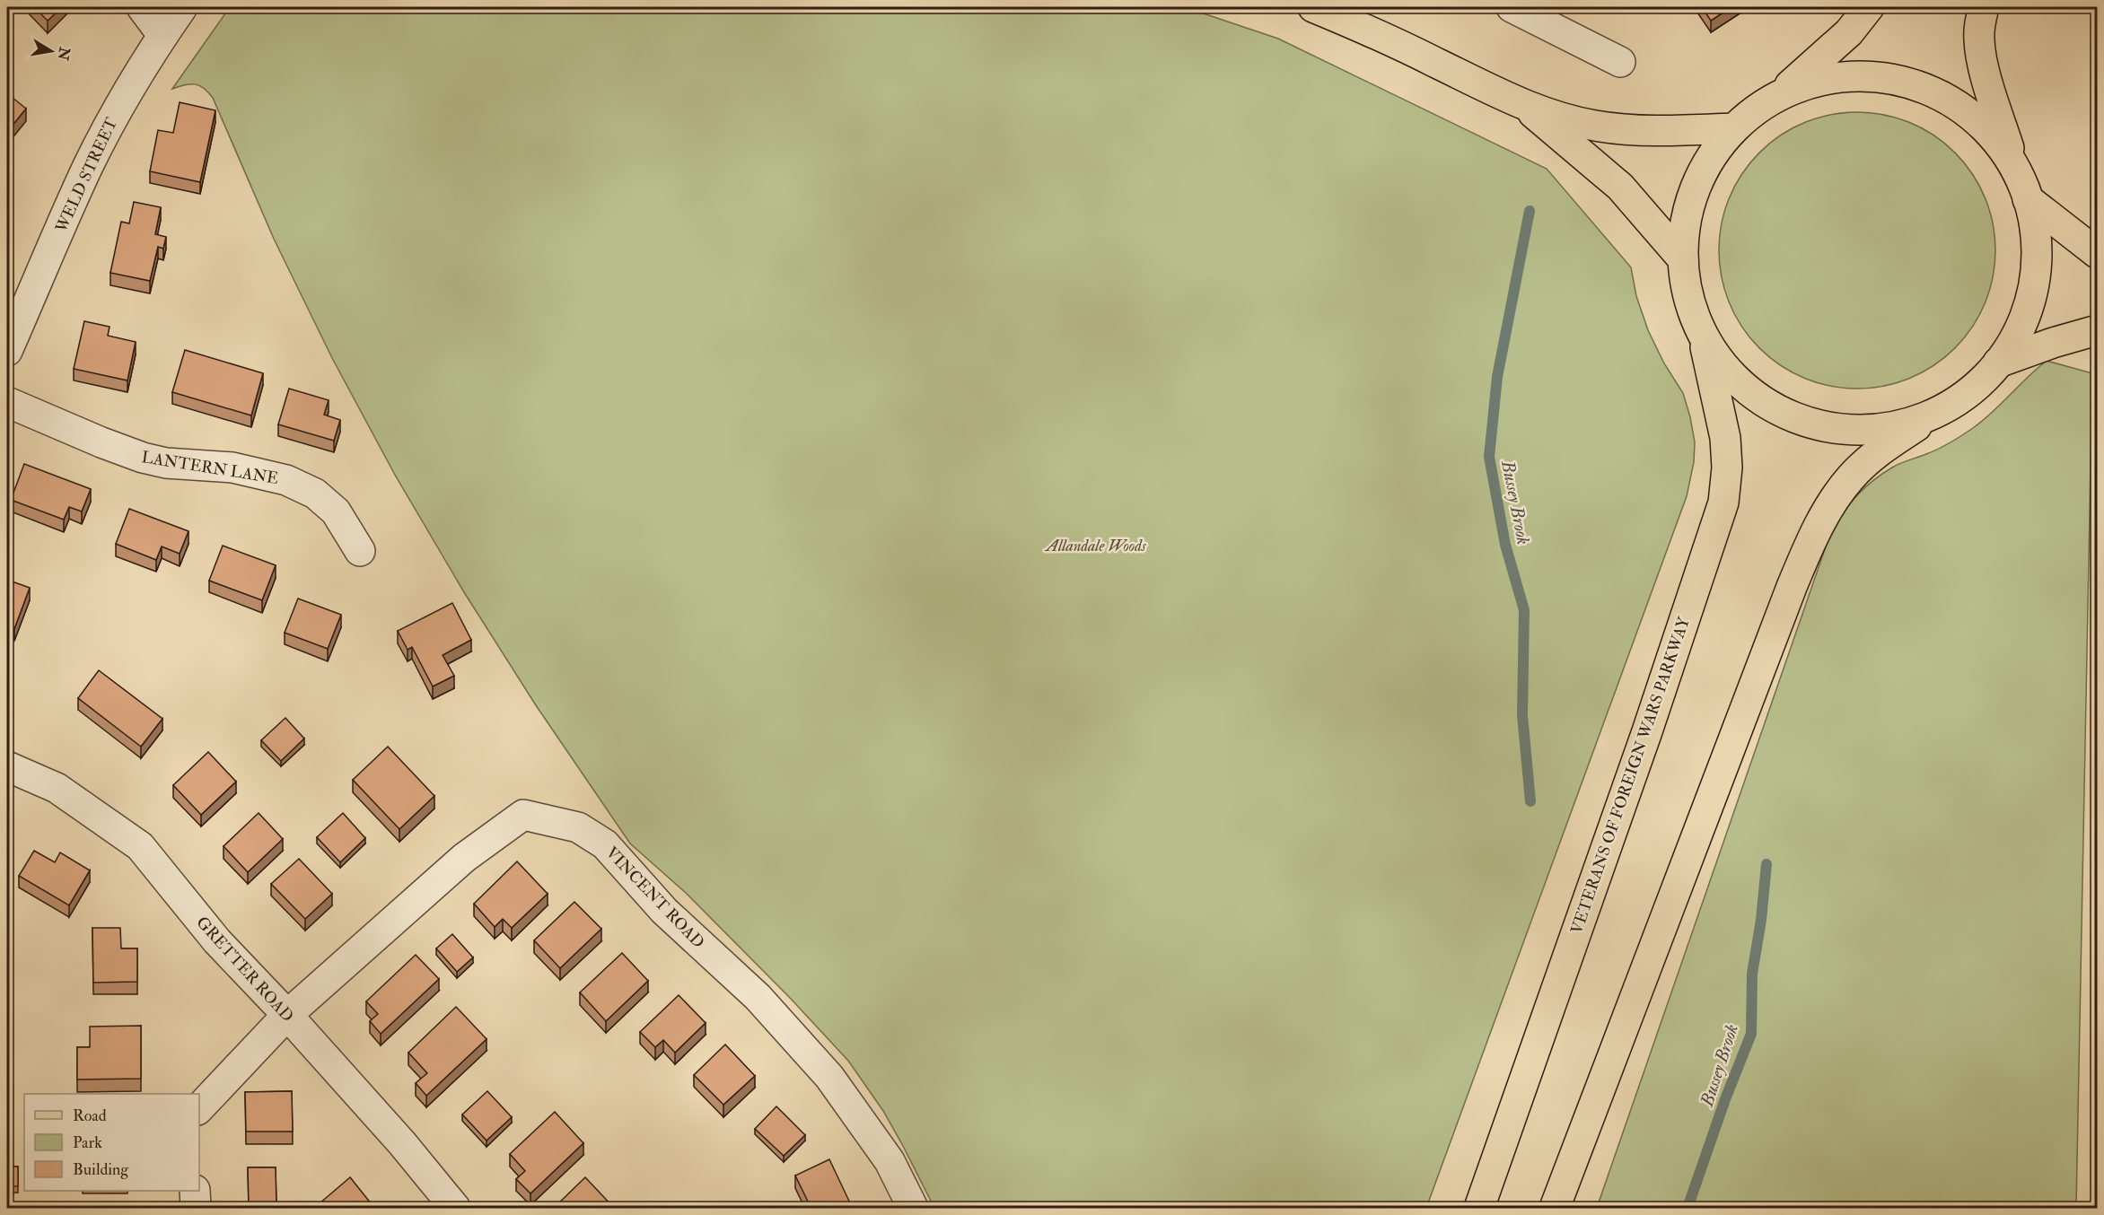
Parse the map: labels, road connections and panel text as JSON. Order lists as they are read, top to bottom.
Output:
{
  "streets": {
    "main road": ["VETERANS OF FOREIGN WARS PARKWAY"],
    "street": [
      "WELD STREET",
      "LANTERN LANE",
      "VINCENT ROAD",
      "GRETTER ROAD"
    ]
  },
  "crossings": [
    ["VINCENT ROAD", "GRETTER ROAD"]
  ],
  "water": ["Bussey Brook"],
  "parks": ["Allandale Woods"],
  "legend": ["Road", "Park", "Building"],
  "north": "right"
}
